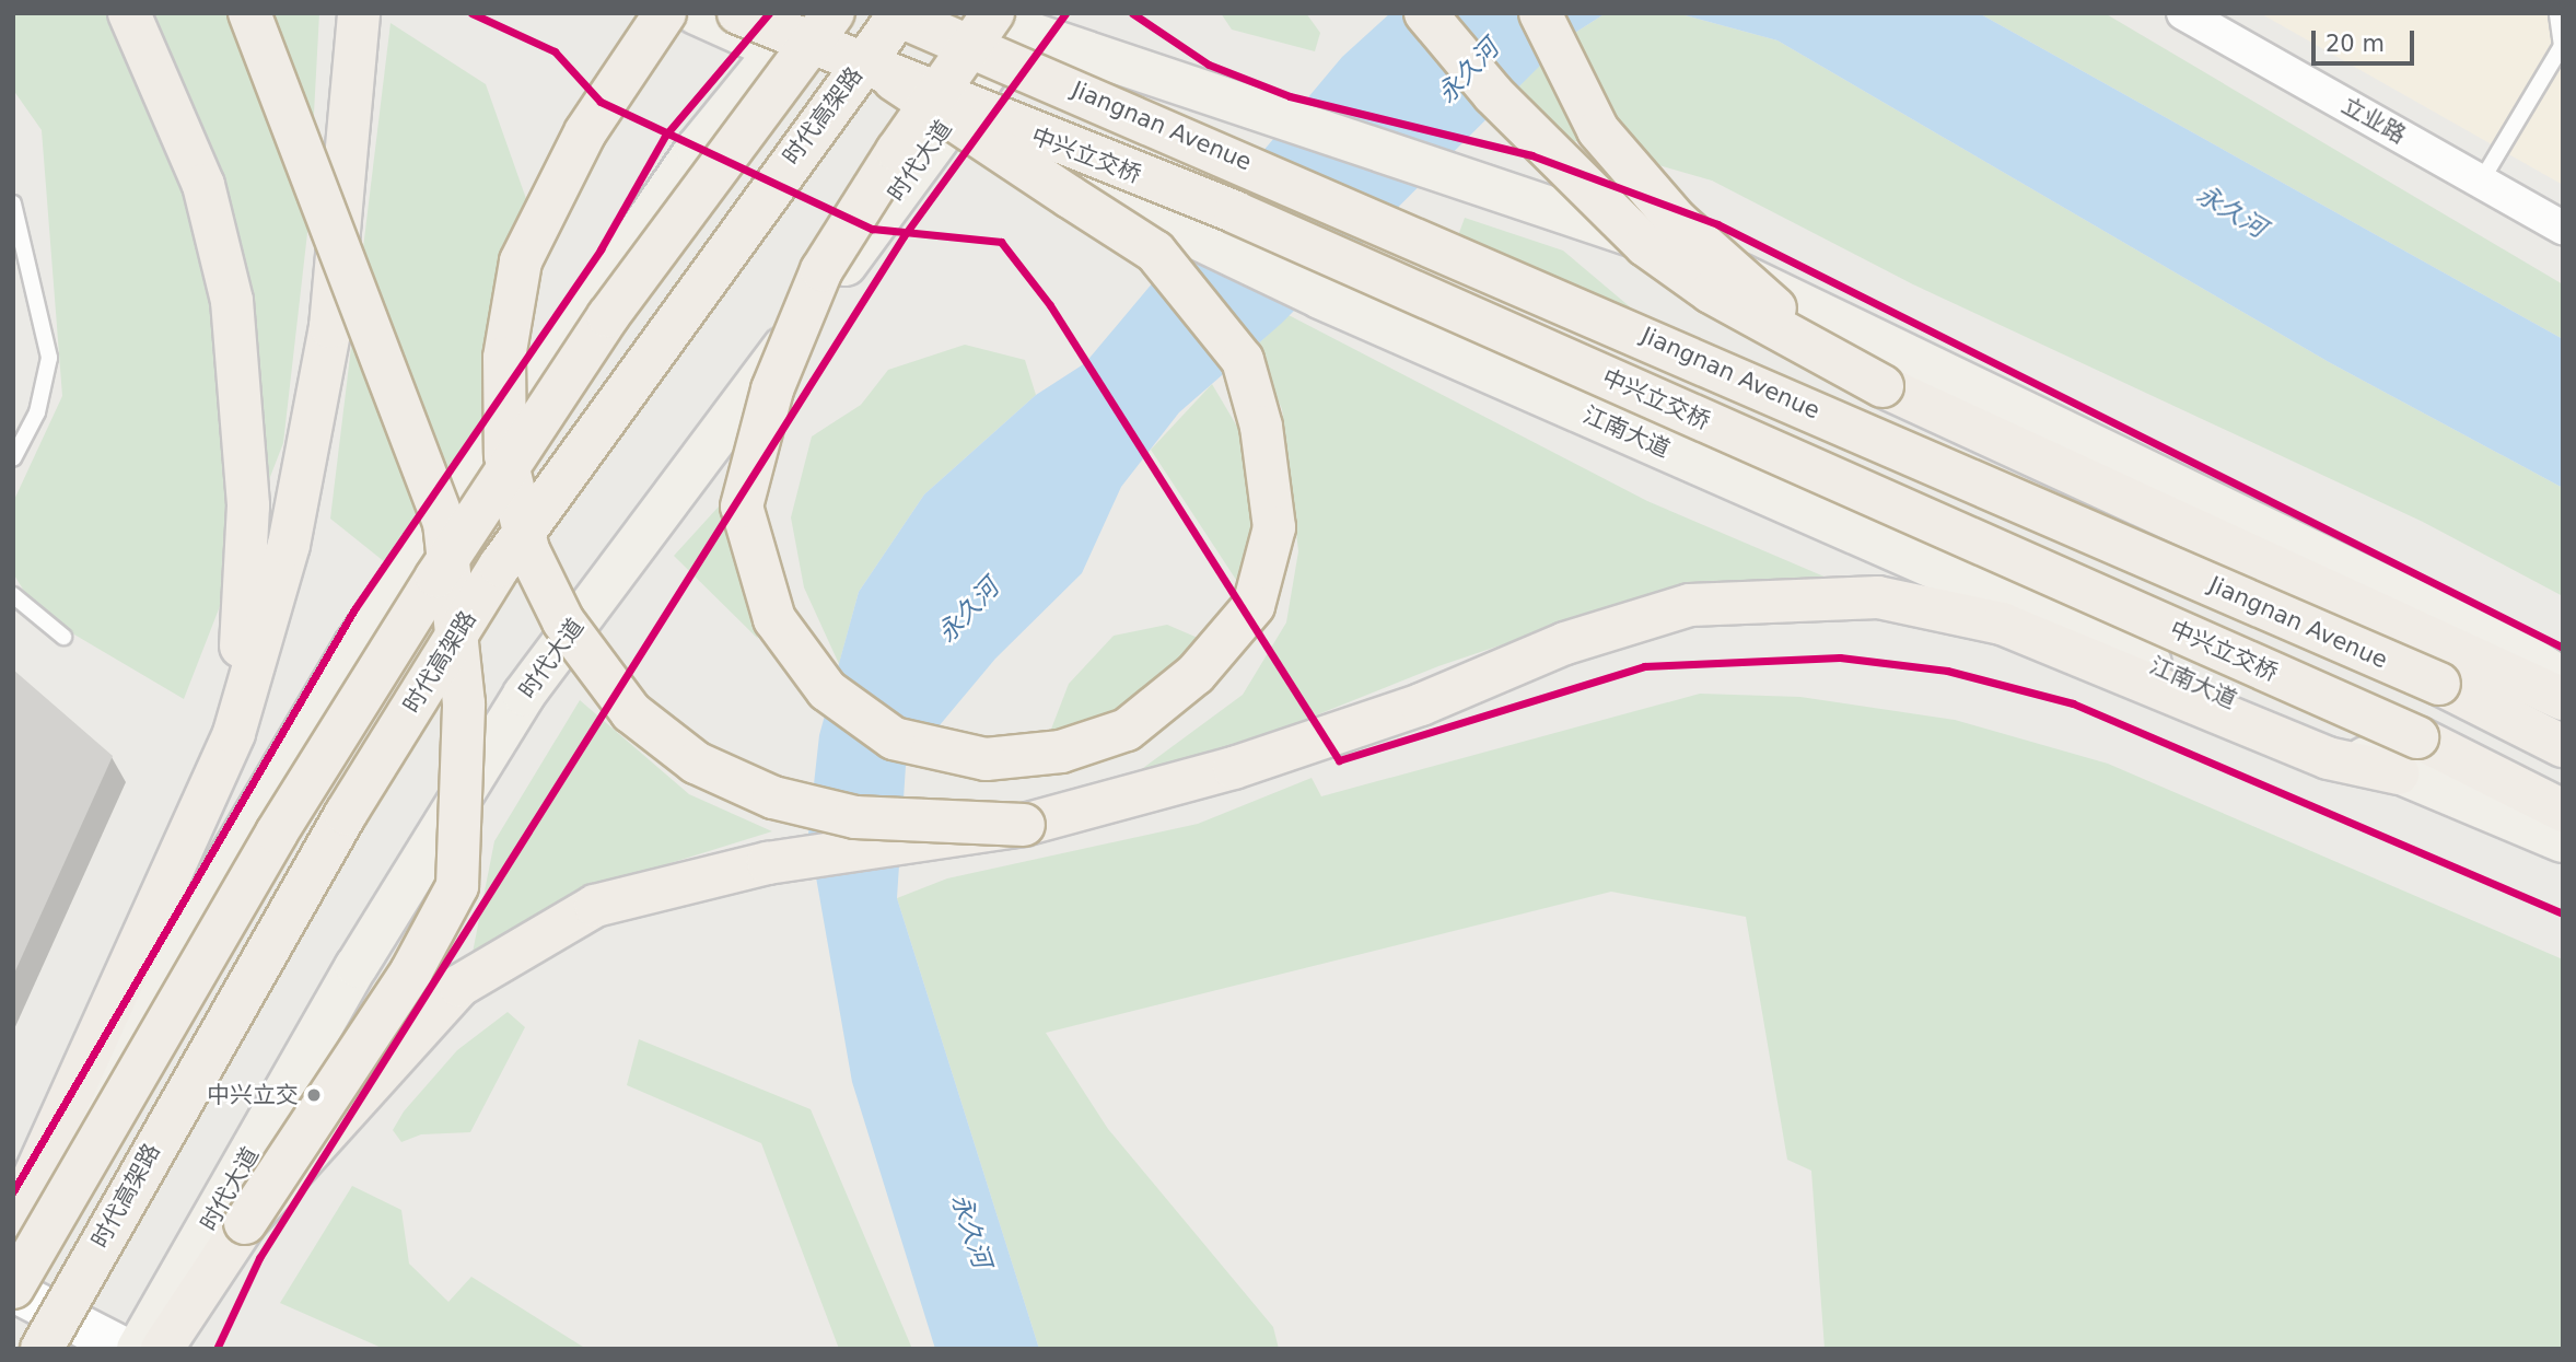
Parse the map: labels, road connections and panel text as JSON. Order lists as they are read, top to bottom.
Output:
{
  "streets": {
    "highway": ["时代高架路", "Jiangnan Avenue", "中兴立交桥"],
    "main road": ["时代大道", "江南大道"],
    "street": ["立业路"]
  },
  "crossings": [
    ["Jiangnan Avenue", "时代大道"],
    ["中兴立交桥", "江南大道"],
    ["时代大道", "江南大道"]
  ],
  "water": ["永久河"],
  "places": ["中兴立交"],
  "scale_bar": "20 m"
}
